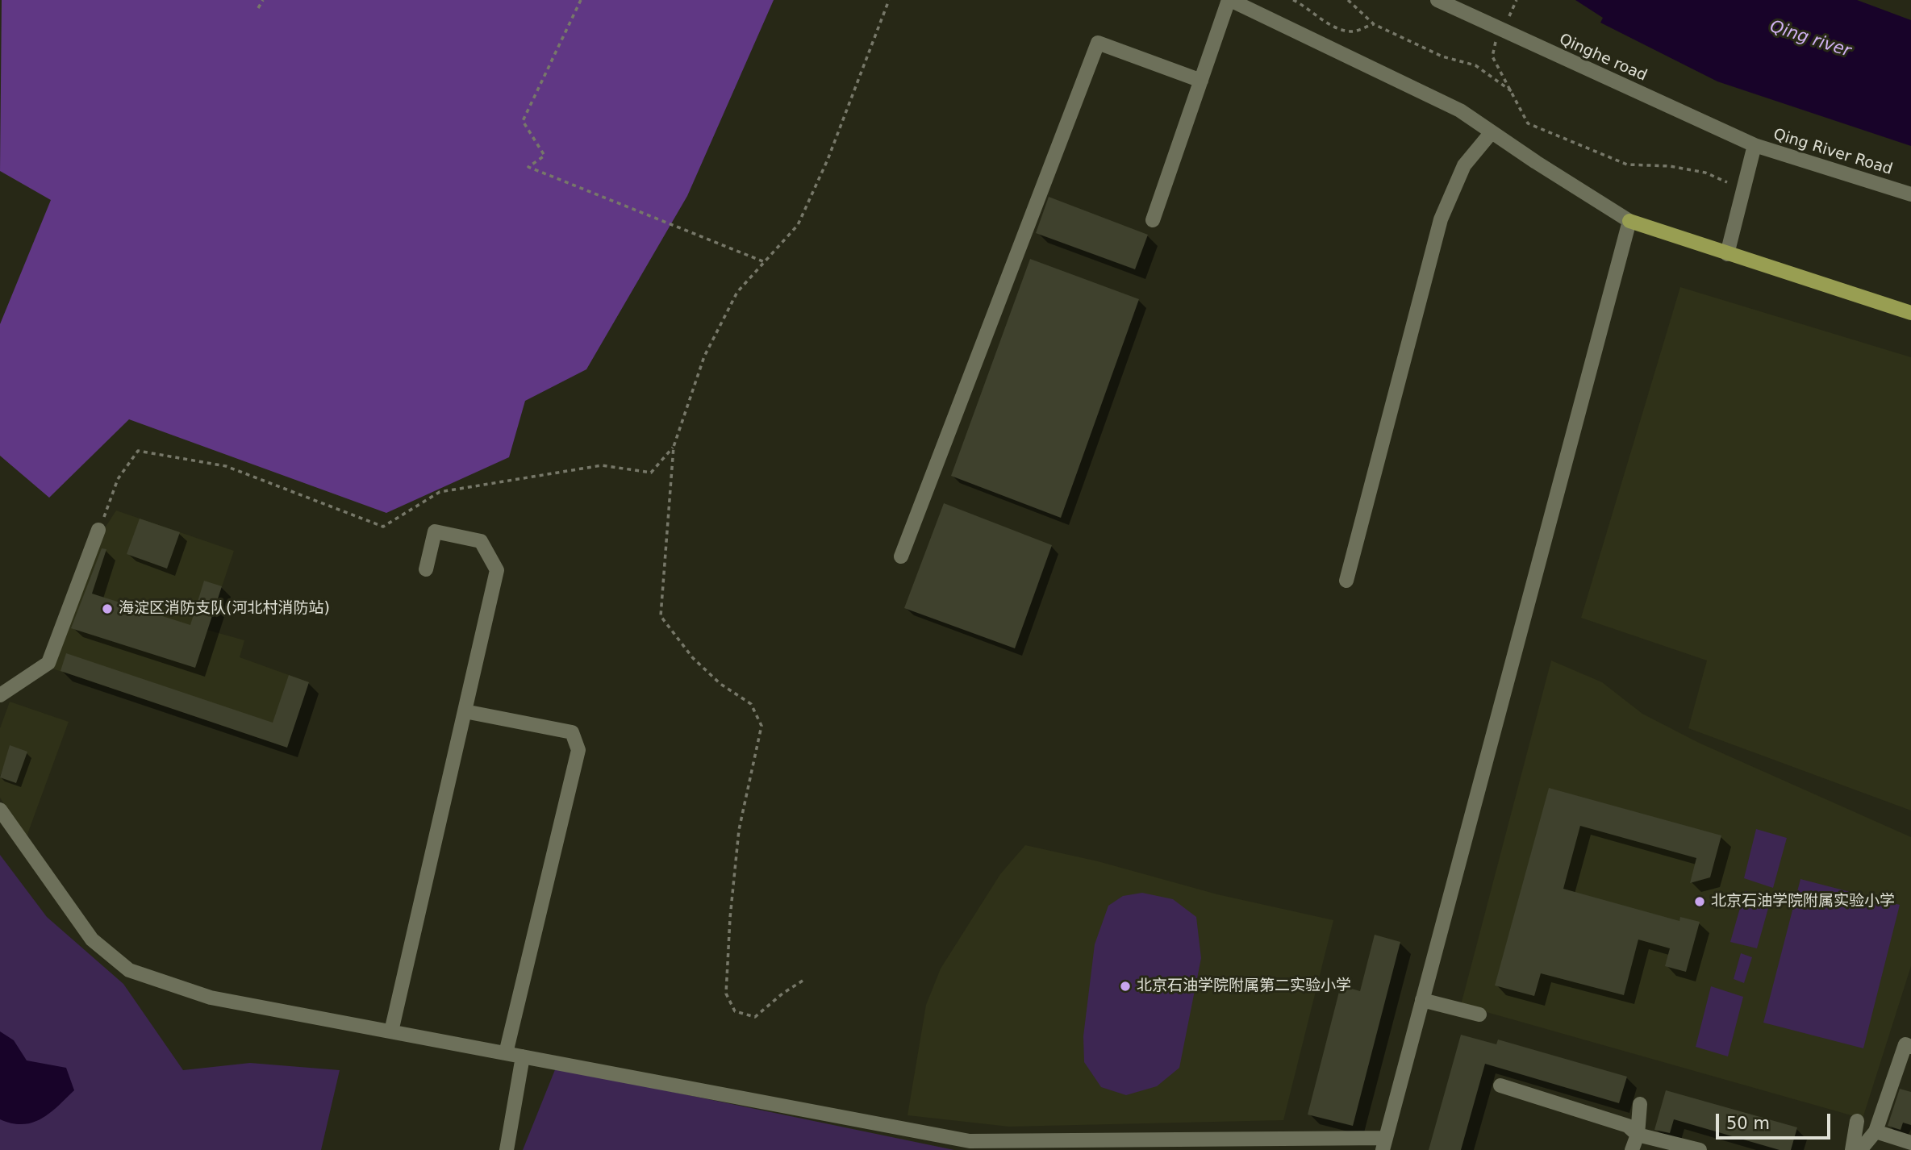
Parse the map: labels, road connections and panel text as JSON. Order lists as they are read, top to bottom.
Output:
{
  "streets": {
    "street": ["Qinghe road", "Qing River Road"]
  },
  "crossings": [
    ["Qinghe road", "Qing River Road"]
  ],
  "water": ["Qing river"],
  "places": ["海淀区消防支队(河北村消防站)", "北京石油学院附属实验小学", "北京石油学院附属第二实验小学"],
  "scale_bar": "50 m"
}
